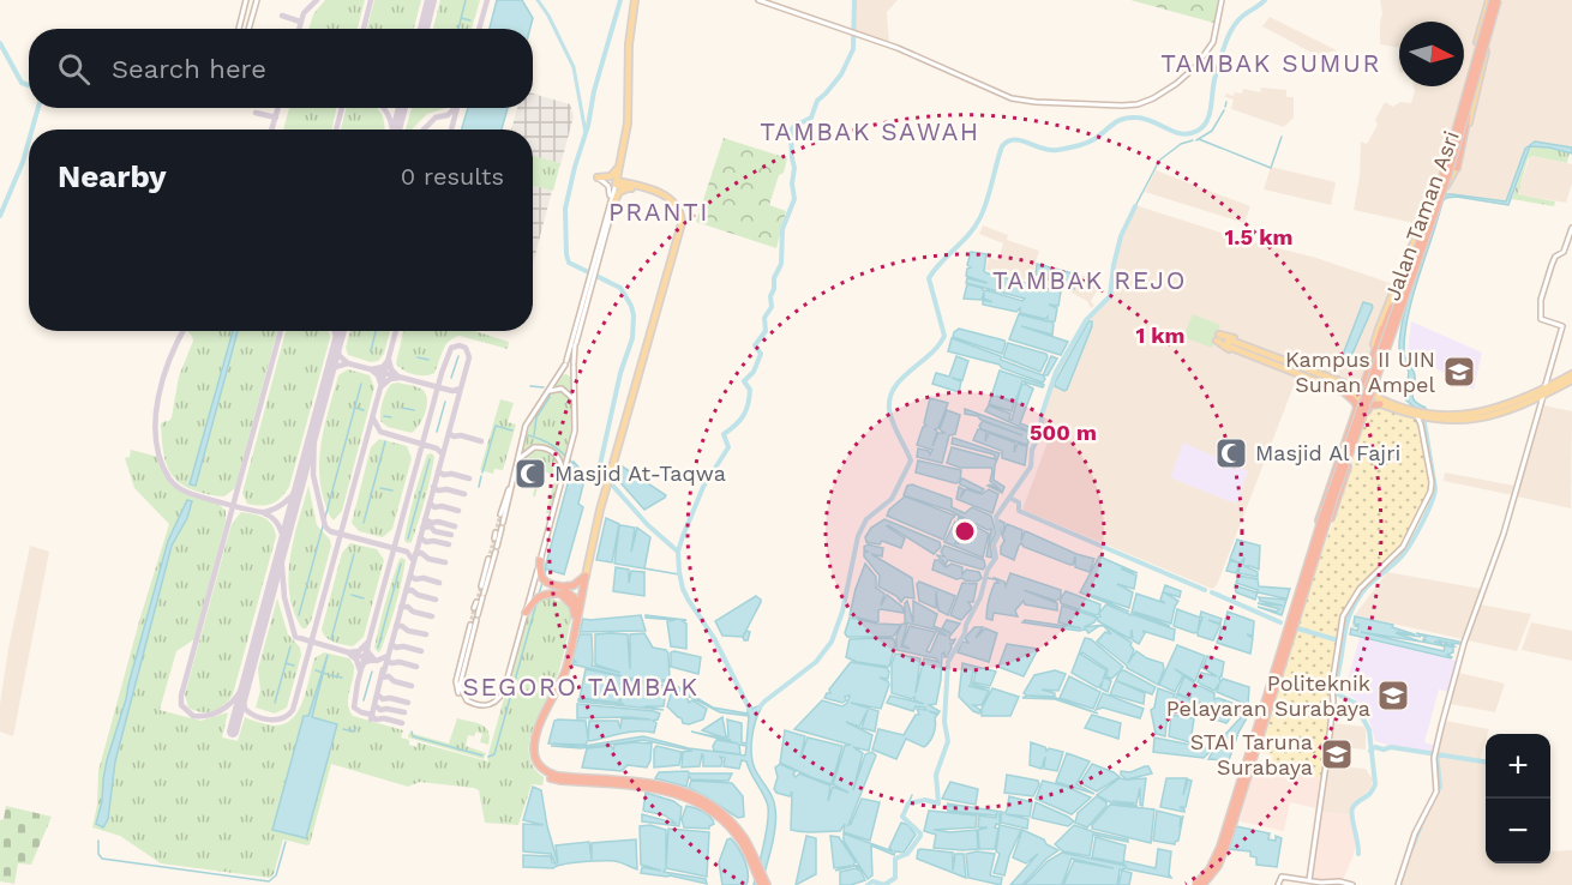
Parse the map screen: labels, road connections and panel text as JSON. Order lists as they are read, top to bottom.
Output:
{
  "streets": {
    "main road": ["Jalan Taman Asri"]
  },
  "districts": [
    "TAMBAK SUMUR",
    "TAMBAK SAWAH",
    "PRANTI",
    "TAMBAK REJO",
    "SEGORO TAMBAK"
  ],
  "places": {
    "school or university": ["Kampus II UIN Sunan Ampel", "Politeknik Pelayaran Surabaya", "STAI Taruna Surabaya"],
    "mosque": ["Masjid Al Fajri", "Masjid At-Taqwa"]
  },
  "north": "right",
  "page": {
    "search": "Search here",
    "heading": ["Nearby", "0 results"],
    "map_buttons": ["+", "−"]
  },
  "rings": ["1.5 km", "1 km", "500 m"]
}
